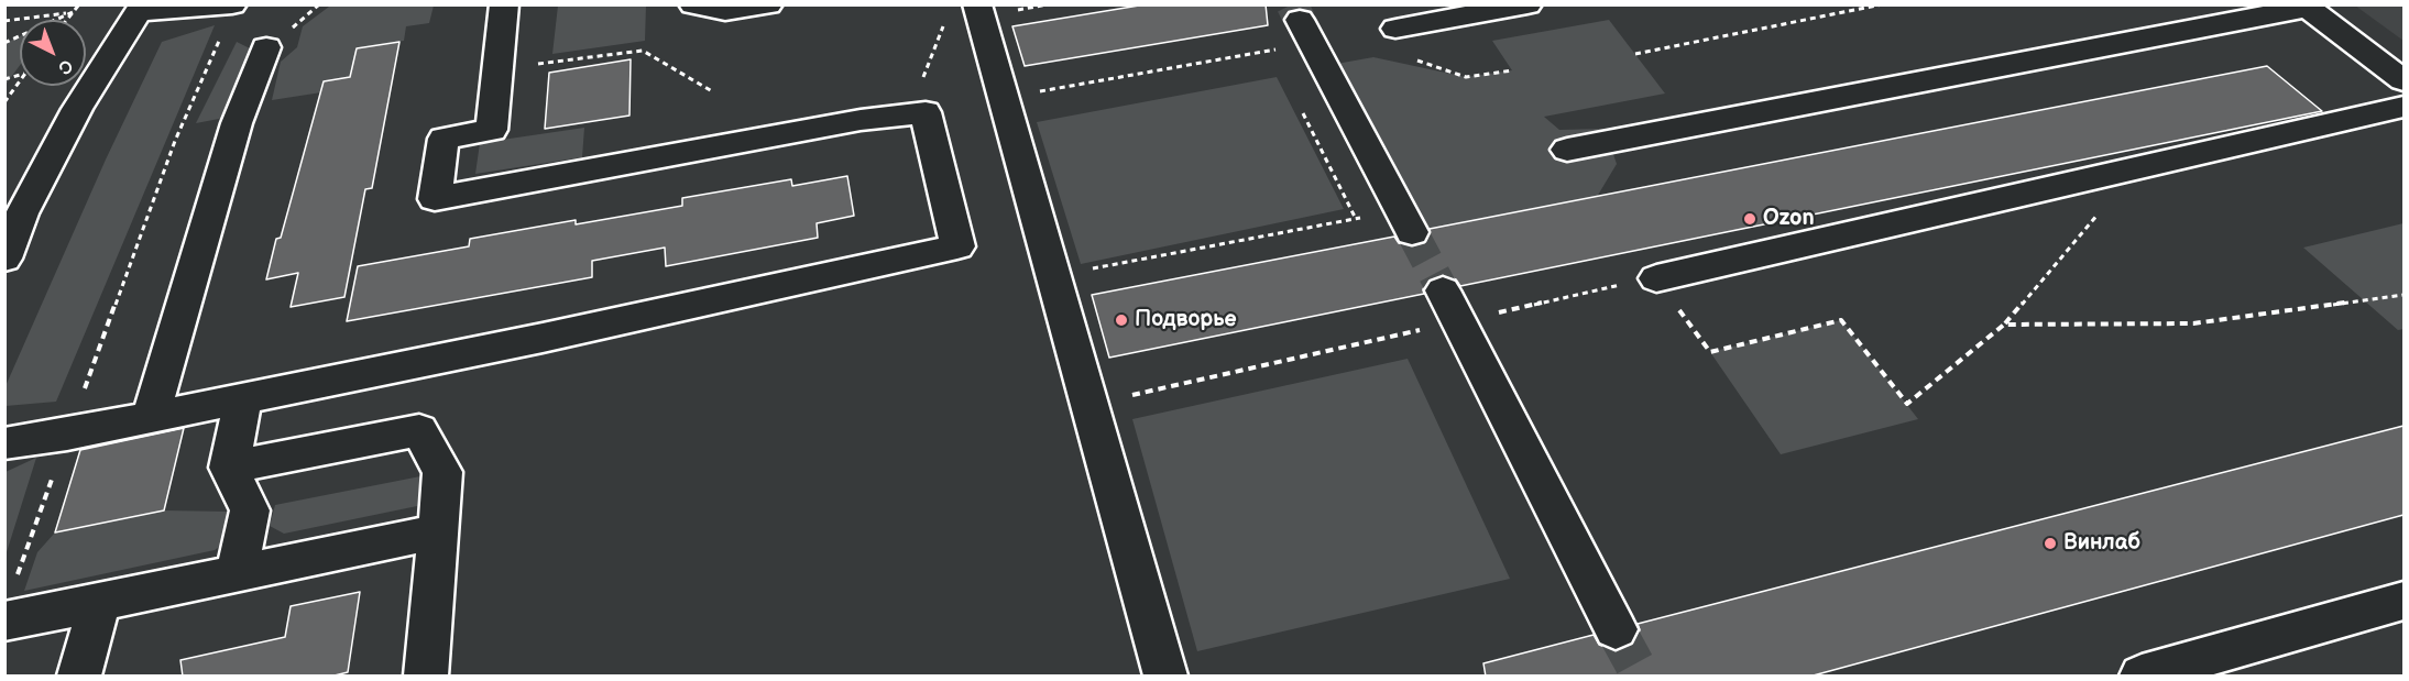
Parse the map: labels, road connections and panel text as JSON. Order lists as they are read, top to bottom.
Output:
{
  "places": ["Ozon", "Подворье", "Винлаб"],
  "north": "bottom right"
}
